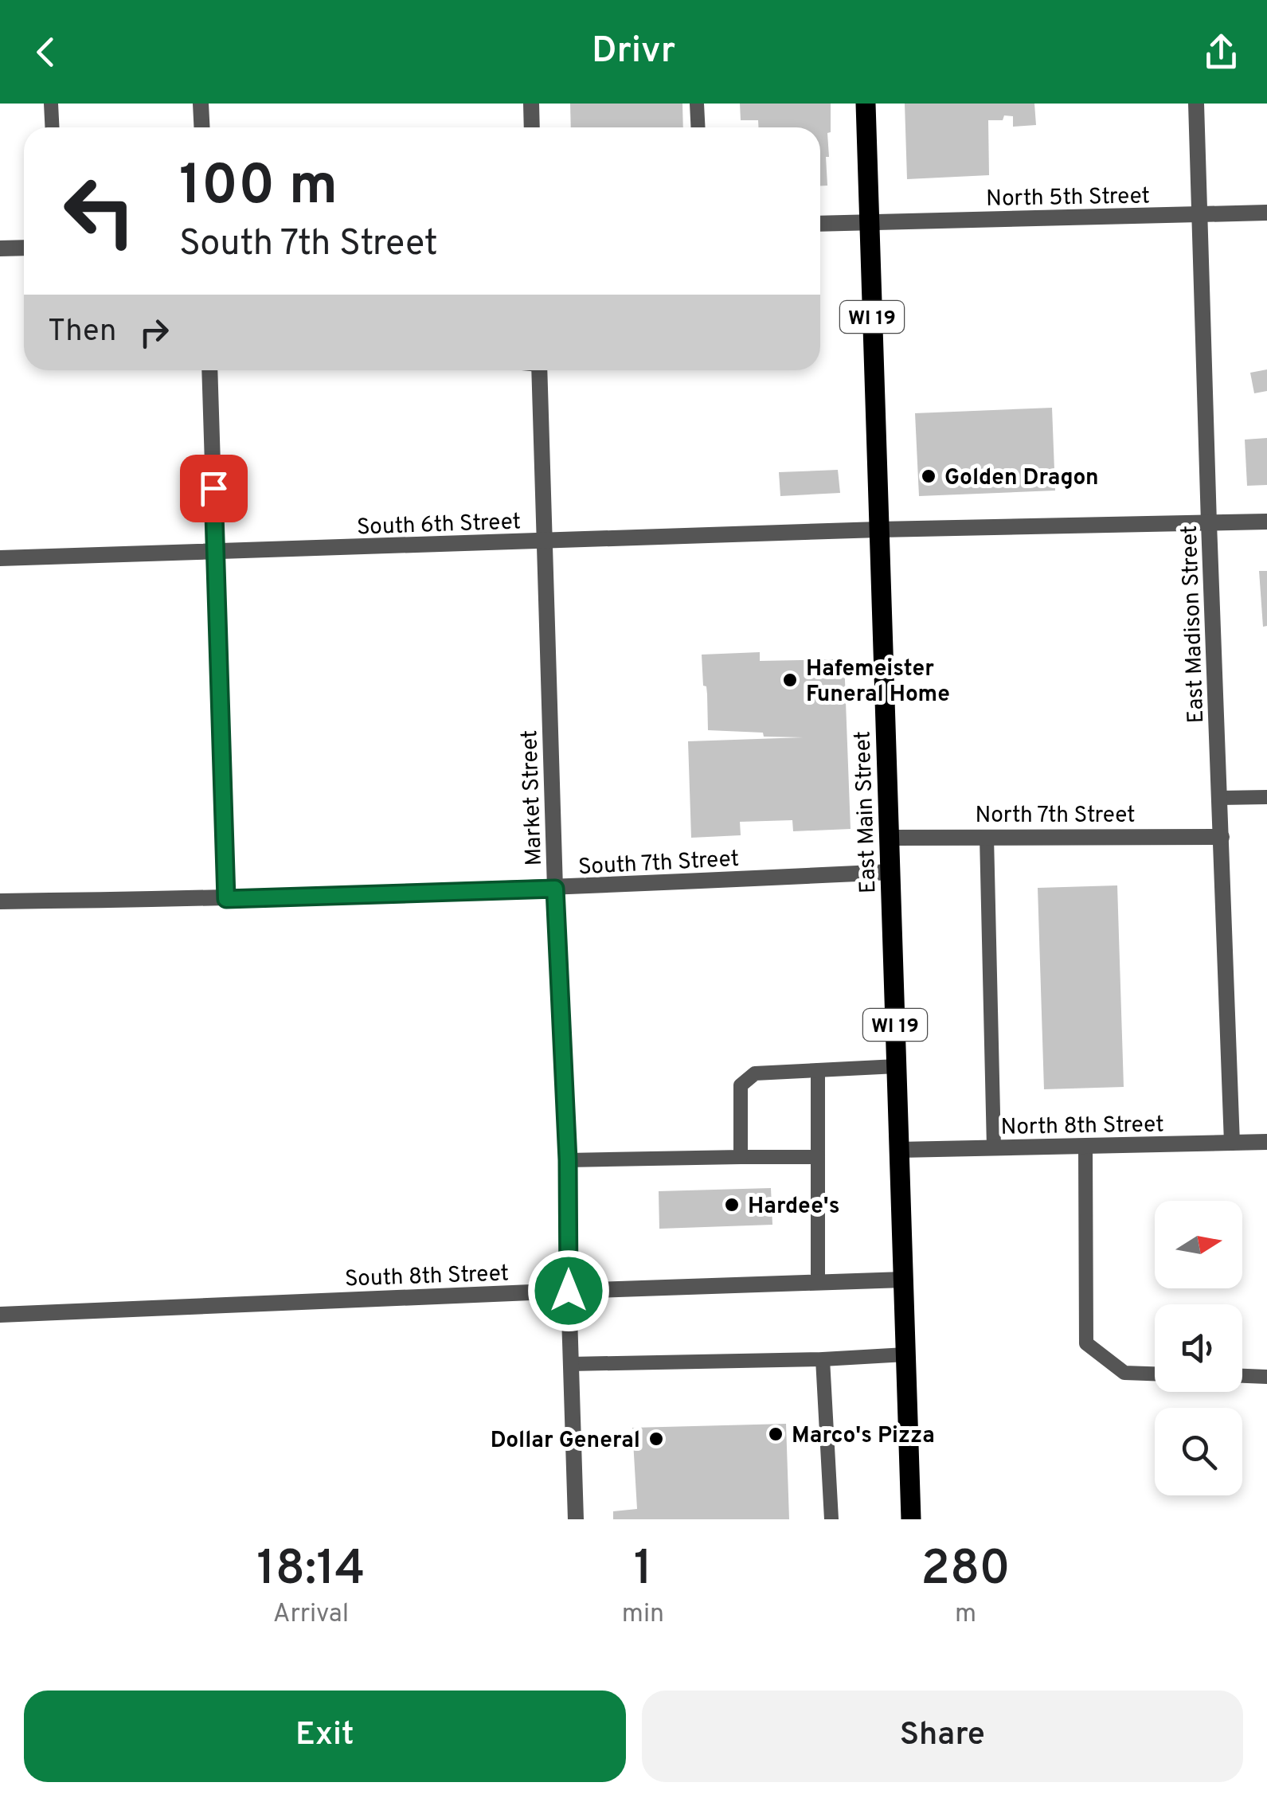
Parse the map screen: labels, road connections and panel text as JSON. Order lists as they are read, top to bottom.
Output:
{
  "streets": {
    "main road": ["WI 19", "East Main Street"],
    "street": [
      "North 5th Street",
      "South 6th Street",
      "East Madison Street",
      "Market Street",
      "North 7th Street",
      "South 7th Street",
      "North 8th Street",
      "South 8th Street"
    ]
  },
  "crossings": [
    ["North 5th Street", "East Madison Street"],
    ["North 5th Street", "East Main Street"],
    ["South 6th Street", "East Madison Street"],
    ["South 6th Street", "Market Street"],
    ["South 6th Street", "East Main Street"],
    ["East Madison Street", "North 7th Street"],
    ["East Madison Street", "North 8th Street"],
    ["Market Street", "South 7th Street"],
    ["Market Street", "South 8th Street"],
    ["East Main Street", "North 7th Street"],
    ["East Main Street", "South 7th Street"],
    ["East Main Street", "North 8th Street"],
    ["East Main Street", "South 8th Street"]
  ],
  "places": [
    "Golden Dragon",
    "Hafemeister Funeral Home",
    "Hardee's",
    "Marco's Pizza",
    "Dollar General"
  ],
  "north": "right",
  "page": {
    "header": "Drivr",
    "turn": ["100 m", "South 7th Street"],
    "then": "Then",
    "eta": [
      "18:14",
      "Arrival",
      "1",
      "min",
      "280",
      "m"
    ],
    "buttons": ["Exit", "Share"]
  }
}
